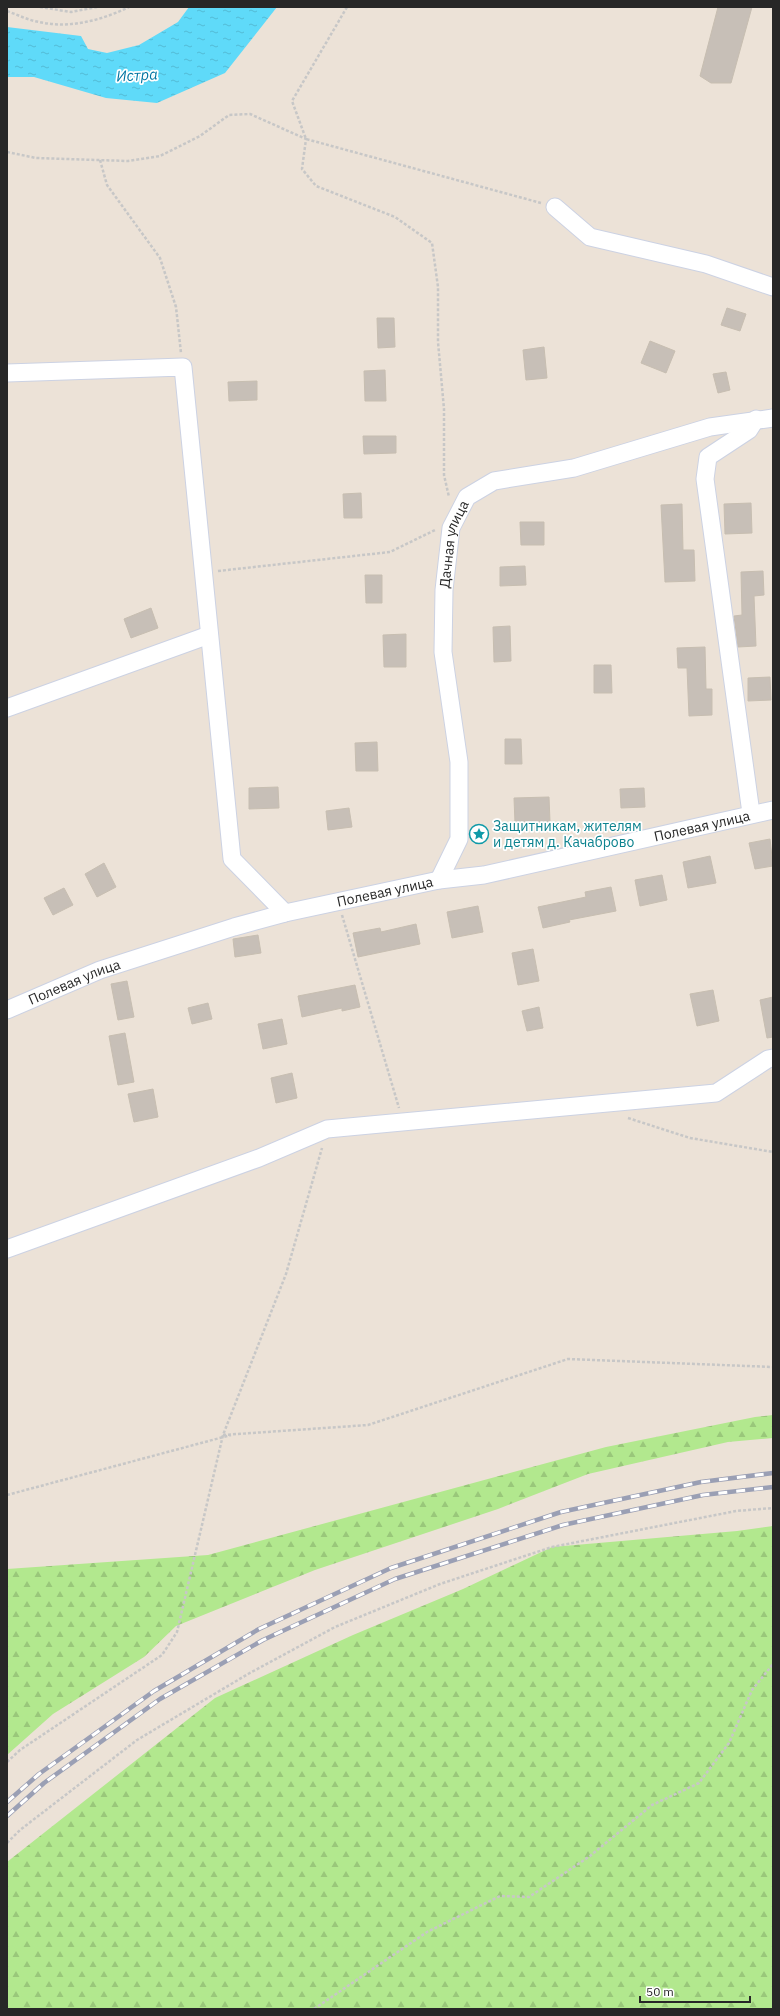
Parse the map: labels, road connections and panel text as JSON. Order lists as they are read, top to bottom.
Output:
{
  "streets": {
    "street": ["Дачная улица", "Полевая улица"]
  },
  "crossings": [
    ["Дачная улица", "Полевая улица"]
  ],
  "water": ["Истра"],
  "places": {
    "place": ["Защитникам, жителям и детям д. Качаброво"]
  },
  "scale_bar": "50 m"
}
